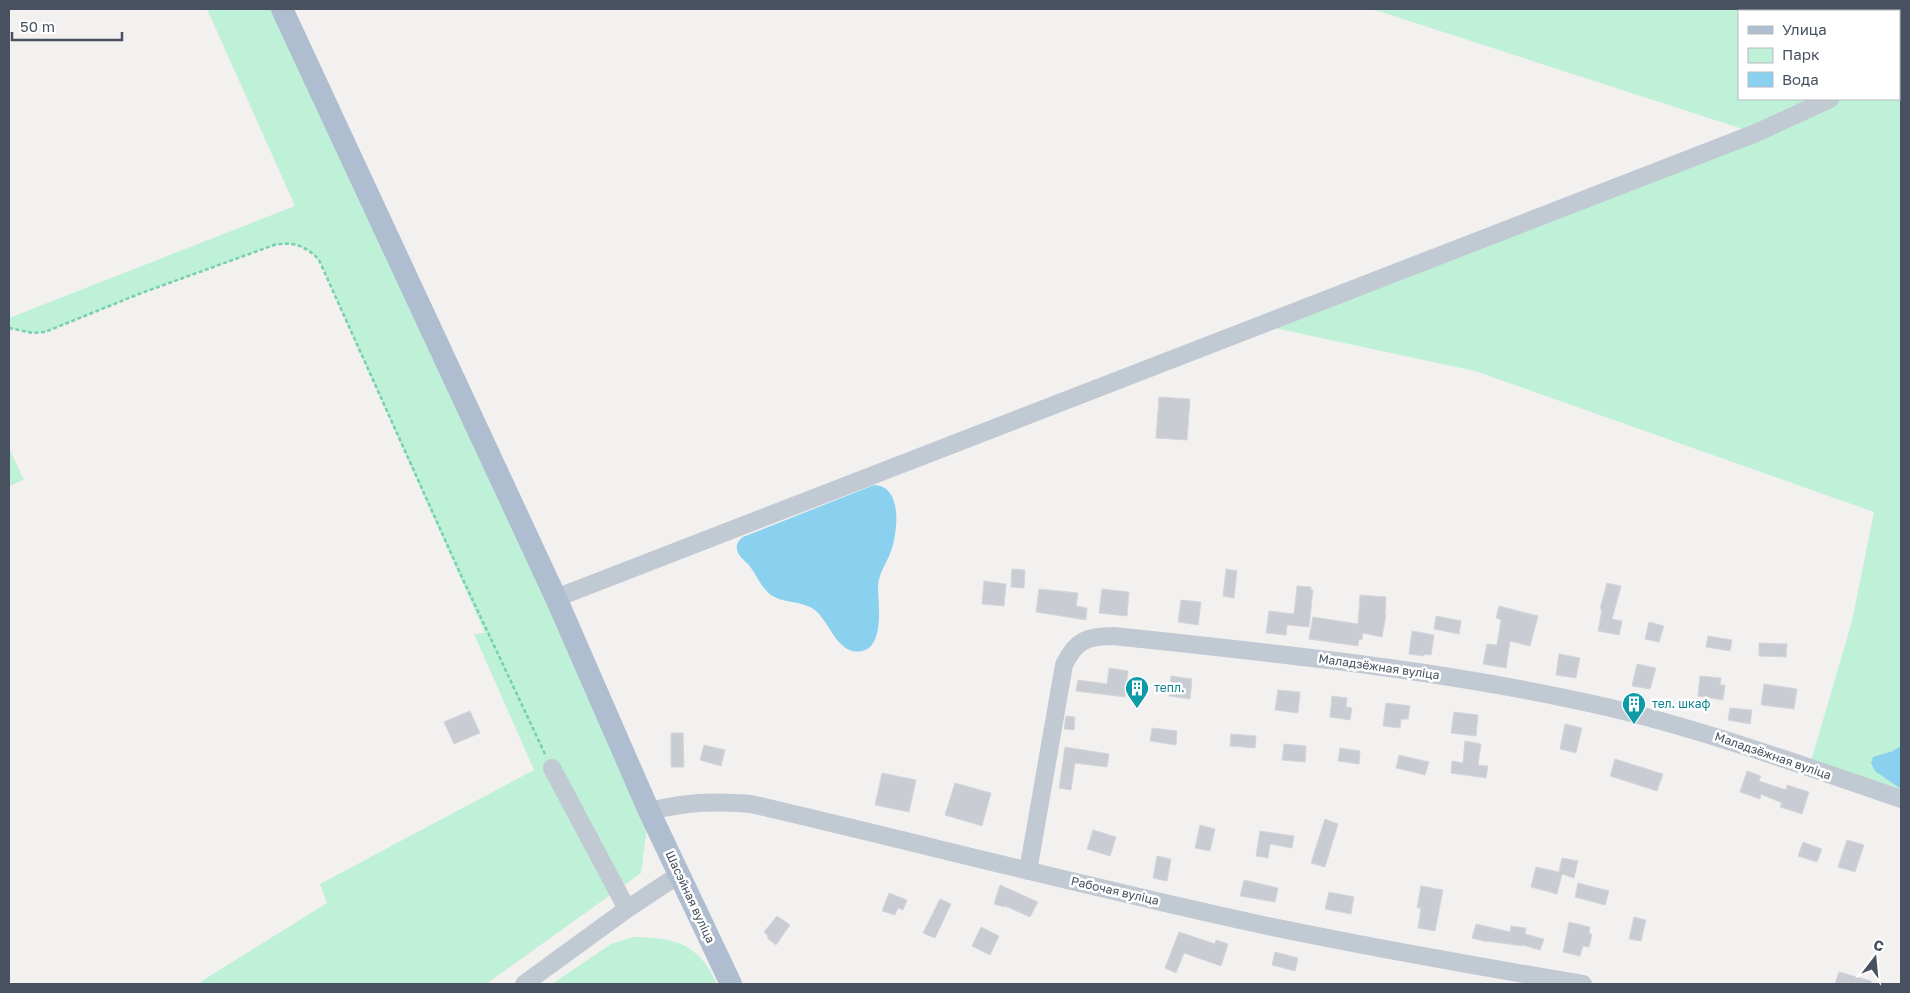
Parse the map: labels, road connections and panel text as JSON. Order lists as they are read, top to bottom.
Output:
{
  "streets": {
    "main road": ["Шасэйная вуліца"],
    "street": ["Маладзёжная вуліца", "Рабочая вуліца"]
  },
  "crossings": [
    ["Маладзёжная вуліца", "Рабочая вуліца"],
    ["Рабочая вуліца", "Шасэйная вуліца"]
  ],
  "places": {
    "building": ["тепл.", "тел. шкаф"]
  },
  "legend": ["Улица", "Парк", "Вода"],
  "scale_bar": "50 m",
  "north": "top"
}
